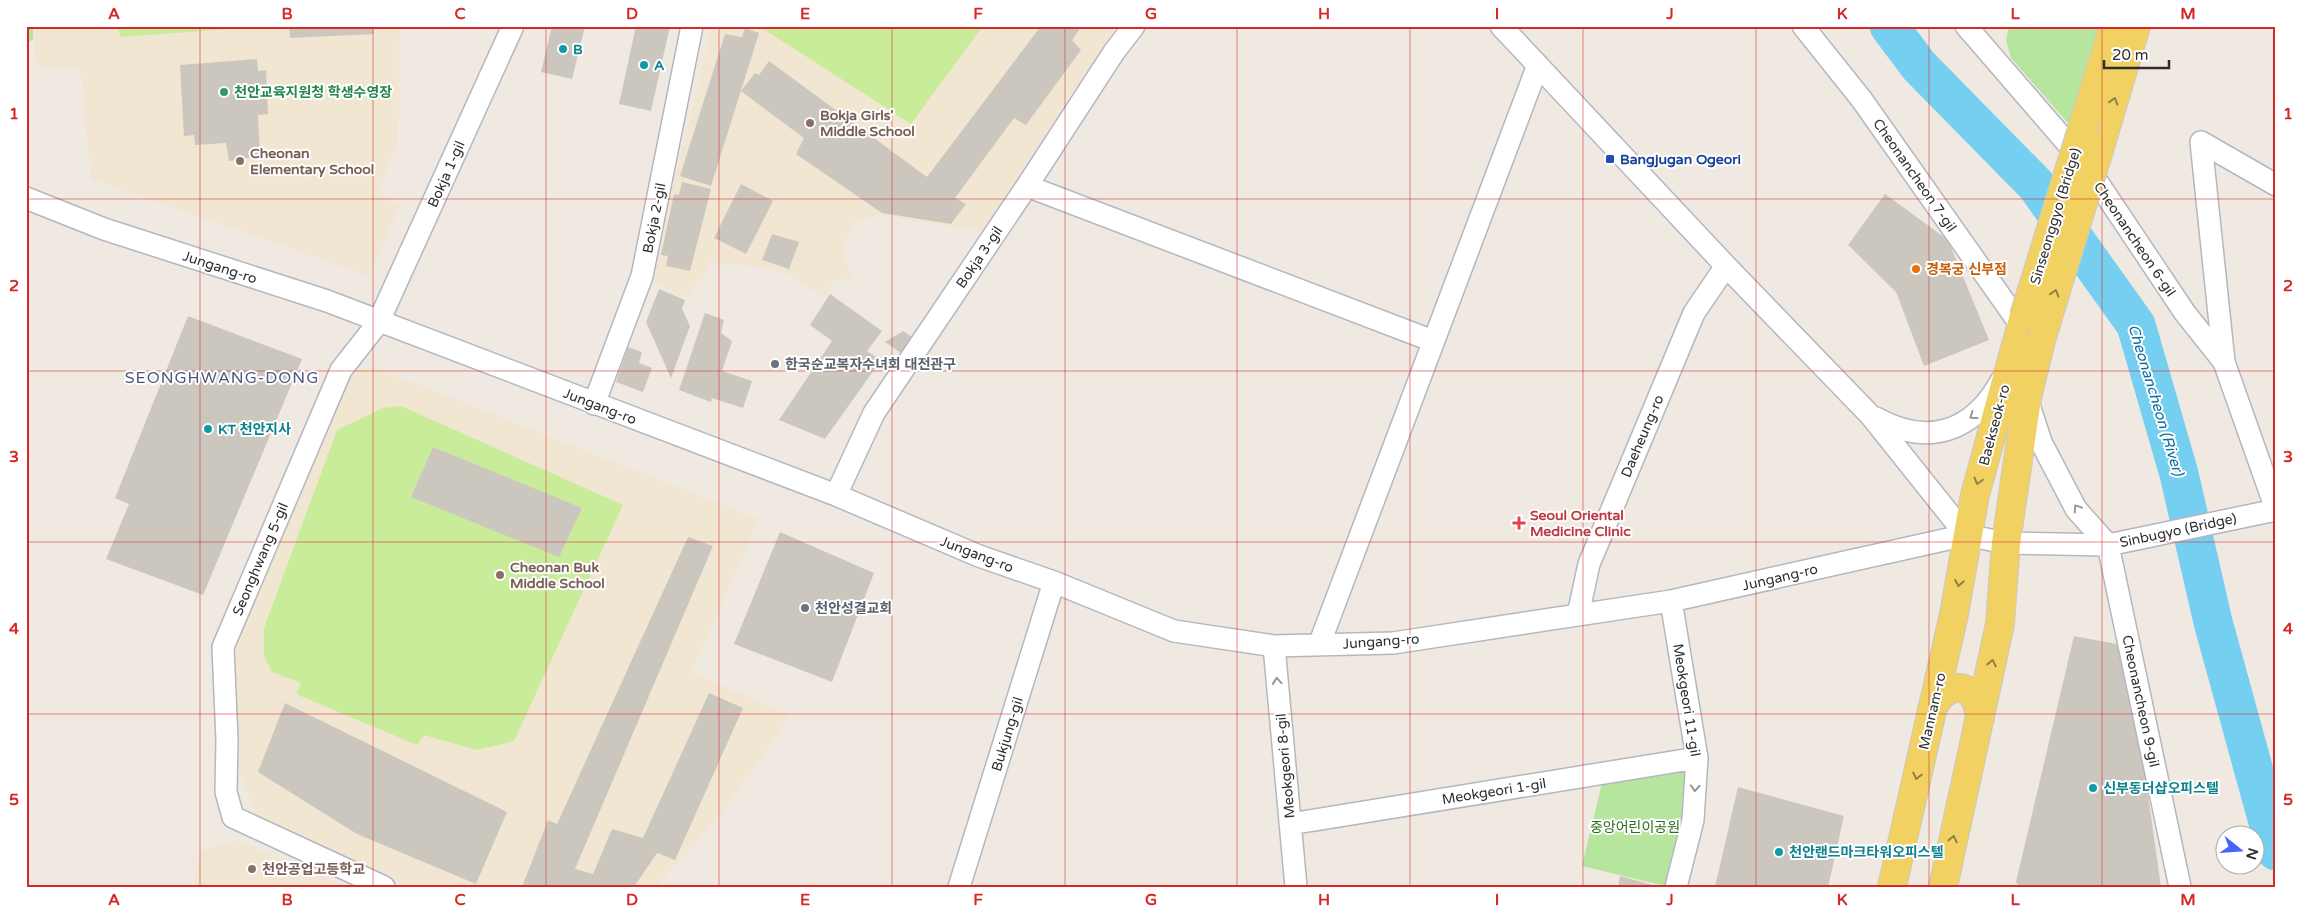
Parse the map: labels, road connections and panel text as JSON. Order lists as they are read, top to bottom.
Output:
{
  "streets": {
    "main road": ["Sinseonggyo (Bridge)", "Baekseok-ro", "Mannam-ro"],
    "street": [
      "Bokja 1-gil",
      "Cheonancheon 7-gil",
      "Bokja 2-gil",
      "Cheonancheon 6-gil",
      "Bokja 3-gil",
      "Jungang-ro",
      "Daeheung-ro",
      "Sinbugyo (Bridge)",
      "Seonghwang 5-gil",
      "Meokgeori 11-gil",
      "Cheonancheon 9-gil",
      "Bukjung-gil",
      "Meokgeori 8-gil",
      "Meokgeori 1-gil"
    ]
  },
  "crossings": [
    ["Bokja 1-gil", "Jungang-ro"],
    ["Bokja 1-gil", "Seonghwang 5-gil"],
    ["Cheonancheon 7-gil", "Sinseonggyo (Bridge)"],
    ["Cheonancheon 7-gil", "Baekseok-ro"],
    ["Sinseonggyo (Bridge)", "Baekseok-ro"],
    ["Bokja 2-gil", "Jungang-ro"],
    ["Cheonancheon 6-gil", "Sinbugyo (Bridge)"],
    ["Bokja 3-gil", "Jungang-ro"],
    ["Jungang-ro", "Baekseok-ro"],
    ["Jungang-ro", "Daeheung-ro"],
    ["Jungang-ro", "Seonghwang 5-gil"],
    ["Jungang-ro", "Meokgeori 11-gil"],
    ["Jungang-ro", "Mannam-ro"],
    ["Jungang-ro", "Bukjung-gil"],
    ["Jungang-ro", "Meokgeori 8-gil"],
    ["Baekseok-ro", "Mannam-ro"],
    ["Sinbugyo (Bridge)", "Cheonancheon 9-gil"],
    ["Meokgeori 11-gil", "Meokgeori 1-gil"],
    ["Meokgeori 8-gil", "Meokgeori 1-gil"]
  ],
  "one_way": ["Meokgeori 11-gil", "Meokgeori 8-gil"],
  "districts": ["SEONGHWANG-DONG"],
  "water": ["Cheonancheon (River)"],
  "parks": ["중앙어린이공원"],
  "places": {
    "other": [
      "B",
      "A",
      "천안교육지원청 학생수영장",
      "Bokja Girls' Middle School",
      "Cheonan Elementary School",
      "경복궁 신부점",
      "한국순교복자수녀회 대전관구",
      "KT 천안지사",
      "Cheonan Buk Middle School",
      "천안성결교회",
      "신부동더샵오피스텔",
      "천안랜드마크타워오피스텔",
      "천안공업고등학교"
    ],
    "transit": ["Bangjugan Ogeori"],
    "health": ["Seoul Oriental Medicine Clinic"]
  },
  "scale_bar": "20 m",
  "north": "right",
  "grid": {
    "columns": [
      "A",
      "B",
      "C",
      "D",
      "E",
      "F",
      "G",
      "H",
      "I",
      "J",
      "K",
      "L",
      "M"
    ],
    "rows": [
      "1",
      "2",
      "3",
      "4",
      "5"
    ]
  }
}
